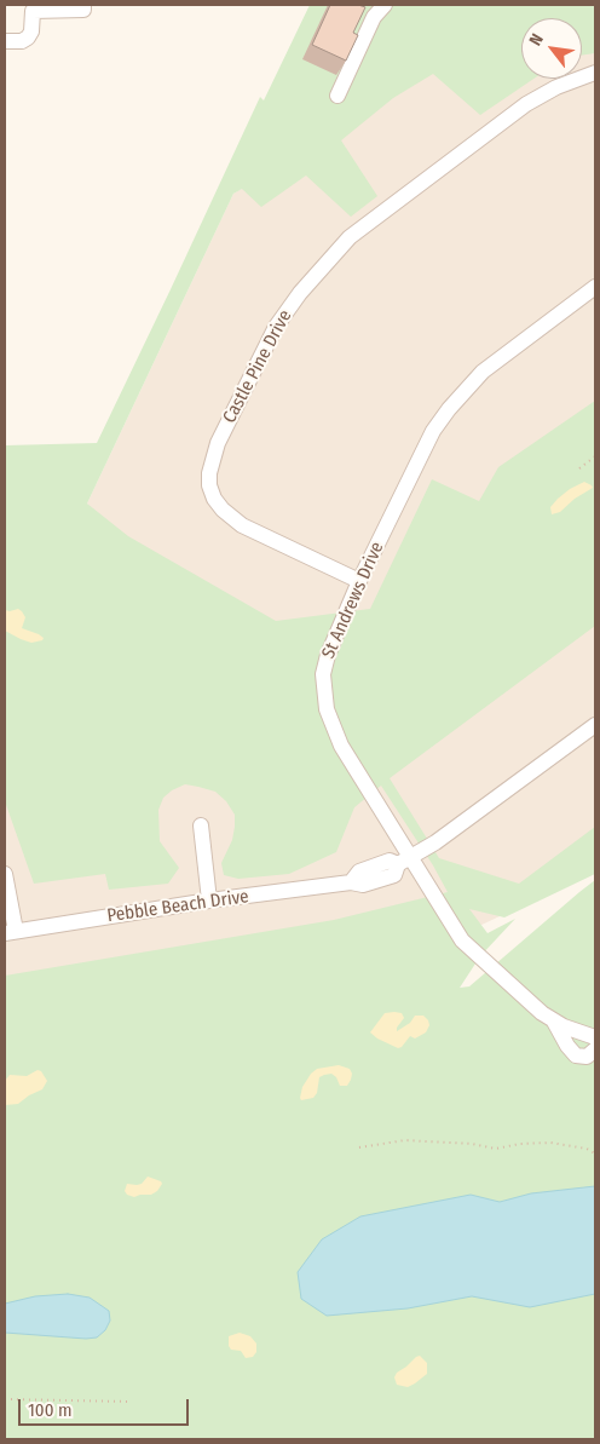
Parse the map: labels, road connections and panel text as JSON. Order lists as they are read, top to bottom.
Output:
{
  "streets": {
    "street": ["Castle Pine Drive", "St Andrews Drive", "Pebble Beach Drive"]
  },
  "crossings": [
    ["Castle Pine Drive", "St Andrews Drive"],
    ["St Andrews Drive", "Pebble Beach Drive"]
  ],
  "scale_bar": "100 m",
  "north": "top left"
}
